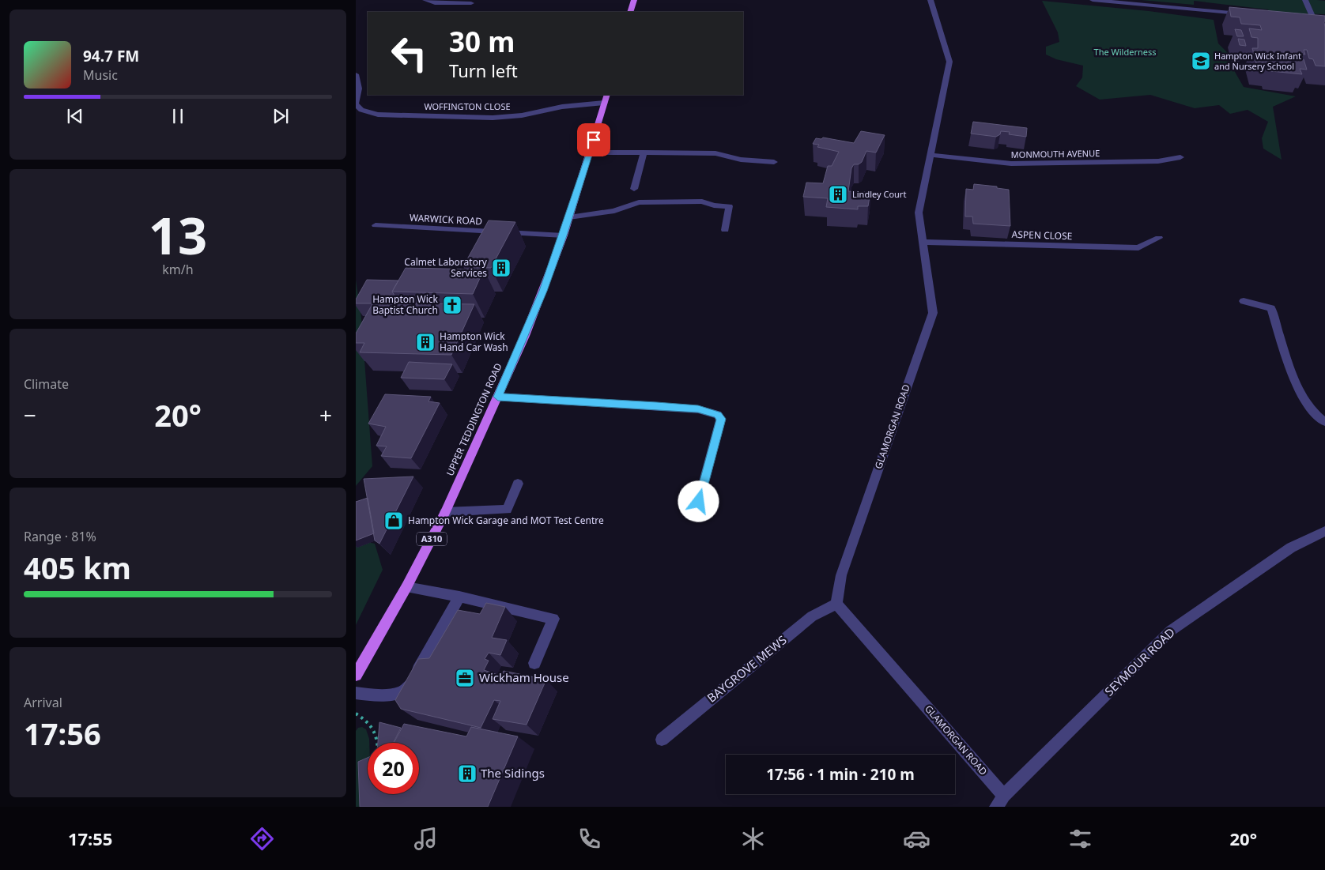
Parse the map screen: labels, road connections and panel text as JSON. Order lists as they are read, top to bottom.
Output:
{
  "streets": {
    "main road": ["UPPER TEDDINGTON ROAD", "A310"],
    "street": [
      "WOFFINGTON CLOSE",
      "MONMOUTH AVENUE",
      "WARWICK ROAD",
      "ASPEN CLOSE",
      "GLAMORGAN ROAD",
      "SEYMOUR ROAD",
      "BAYGROVE MEWS"
    ]
  },
  "crossings": [
    ["WOFFINGTON CLOSE", "UPPER TEDDINGTON ROAD"],
    ["MONMOUTH AVENUE", "GLAMORGAN ROAD"],
    ["WARWICK ROAD", "UPPER TEDDINGTON ROAD"],
    ["ASPEN CLOSE", "GLAMORGAN ROAD"],
    ["GLAMORGAN ROAD", "SEYMOUR ROAD"],
    ["GLAMORGAN ROAD", "BAYGROVE MEWS"]
  ],
  "parks": ["The Wilderness"],
  "places": {
    "school or university": ["Hampton Wick Infant and Nursery School"],
    "building": [
      "Lindley Court",
      "Calmet Laboratory Services",
      "Hampton Wick Hand Car Wash",
      "The Sidings"
    ],
    "church": ["Hampton Wick Baptist Church"],
    "shop": ["Hampton Wick Garage and MOT Test Centre"],
    "office": ["Wickham House"]
  },
  "page": {
    "turn": ["30 m", "Turn left"],
    "song": ["94.7 FM", "Music"],
    "tile": [
      ["13", "km/h"],
      "Climate",
      ["Range · 81%", "405 km"],
      ["Arrival", "17:56"]
    ],
    "heat": ["−", "20°", "+"],
    "limit": "20",
    "trip": "17:56 · 1 min · 210 m",
    "tabs": ["17:55", "20°"]
  }
}
